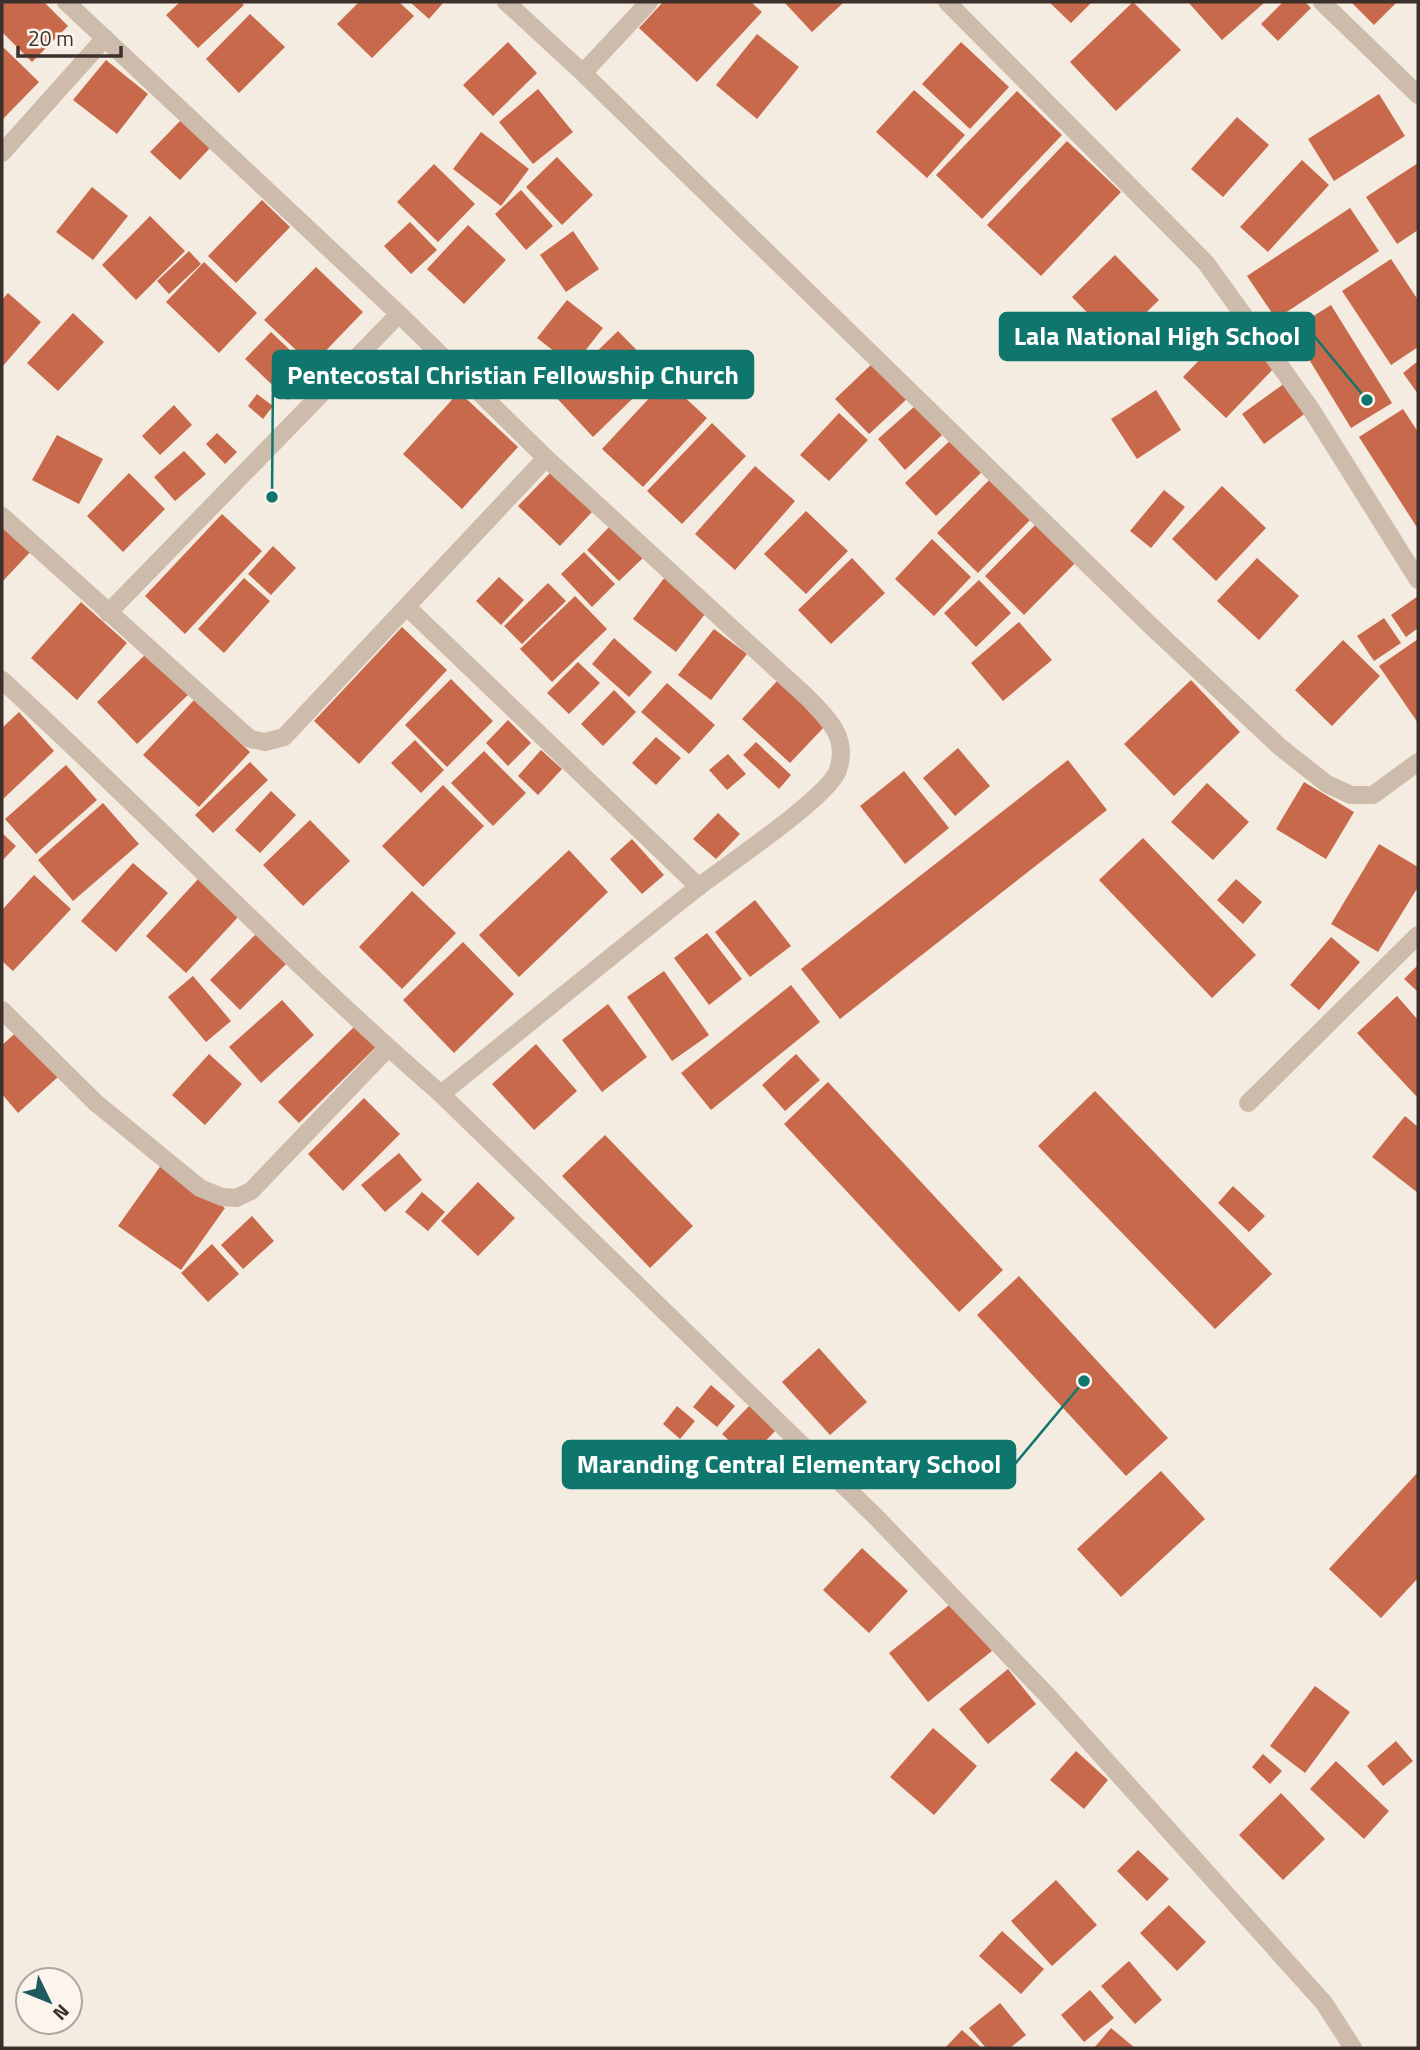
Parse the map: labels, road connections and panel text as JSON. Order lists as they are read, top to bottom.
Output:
{
  "places": ["Lala National High School", "Pentecostal Christian Fellowship Church", "Maranding Central Elementary School"],
  "scale_bar": "20 m",
  "north": "bottom right"
}
